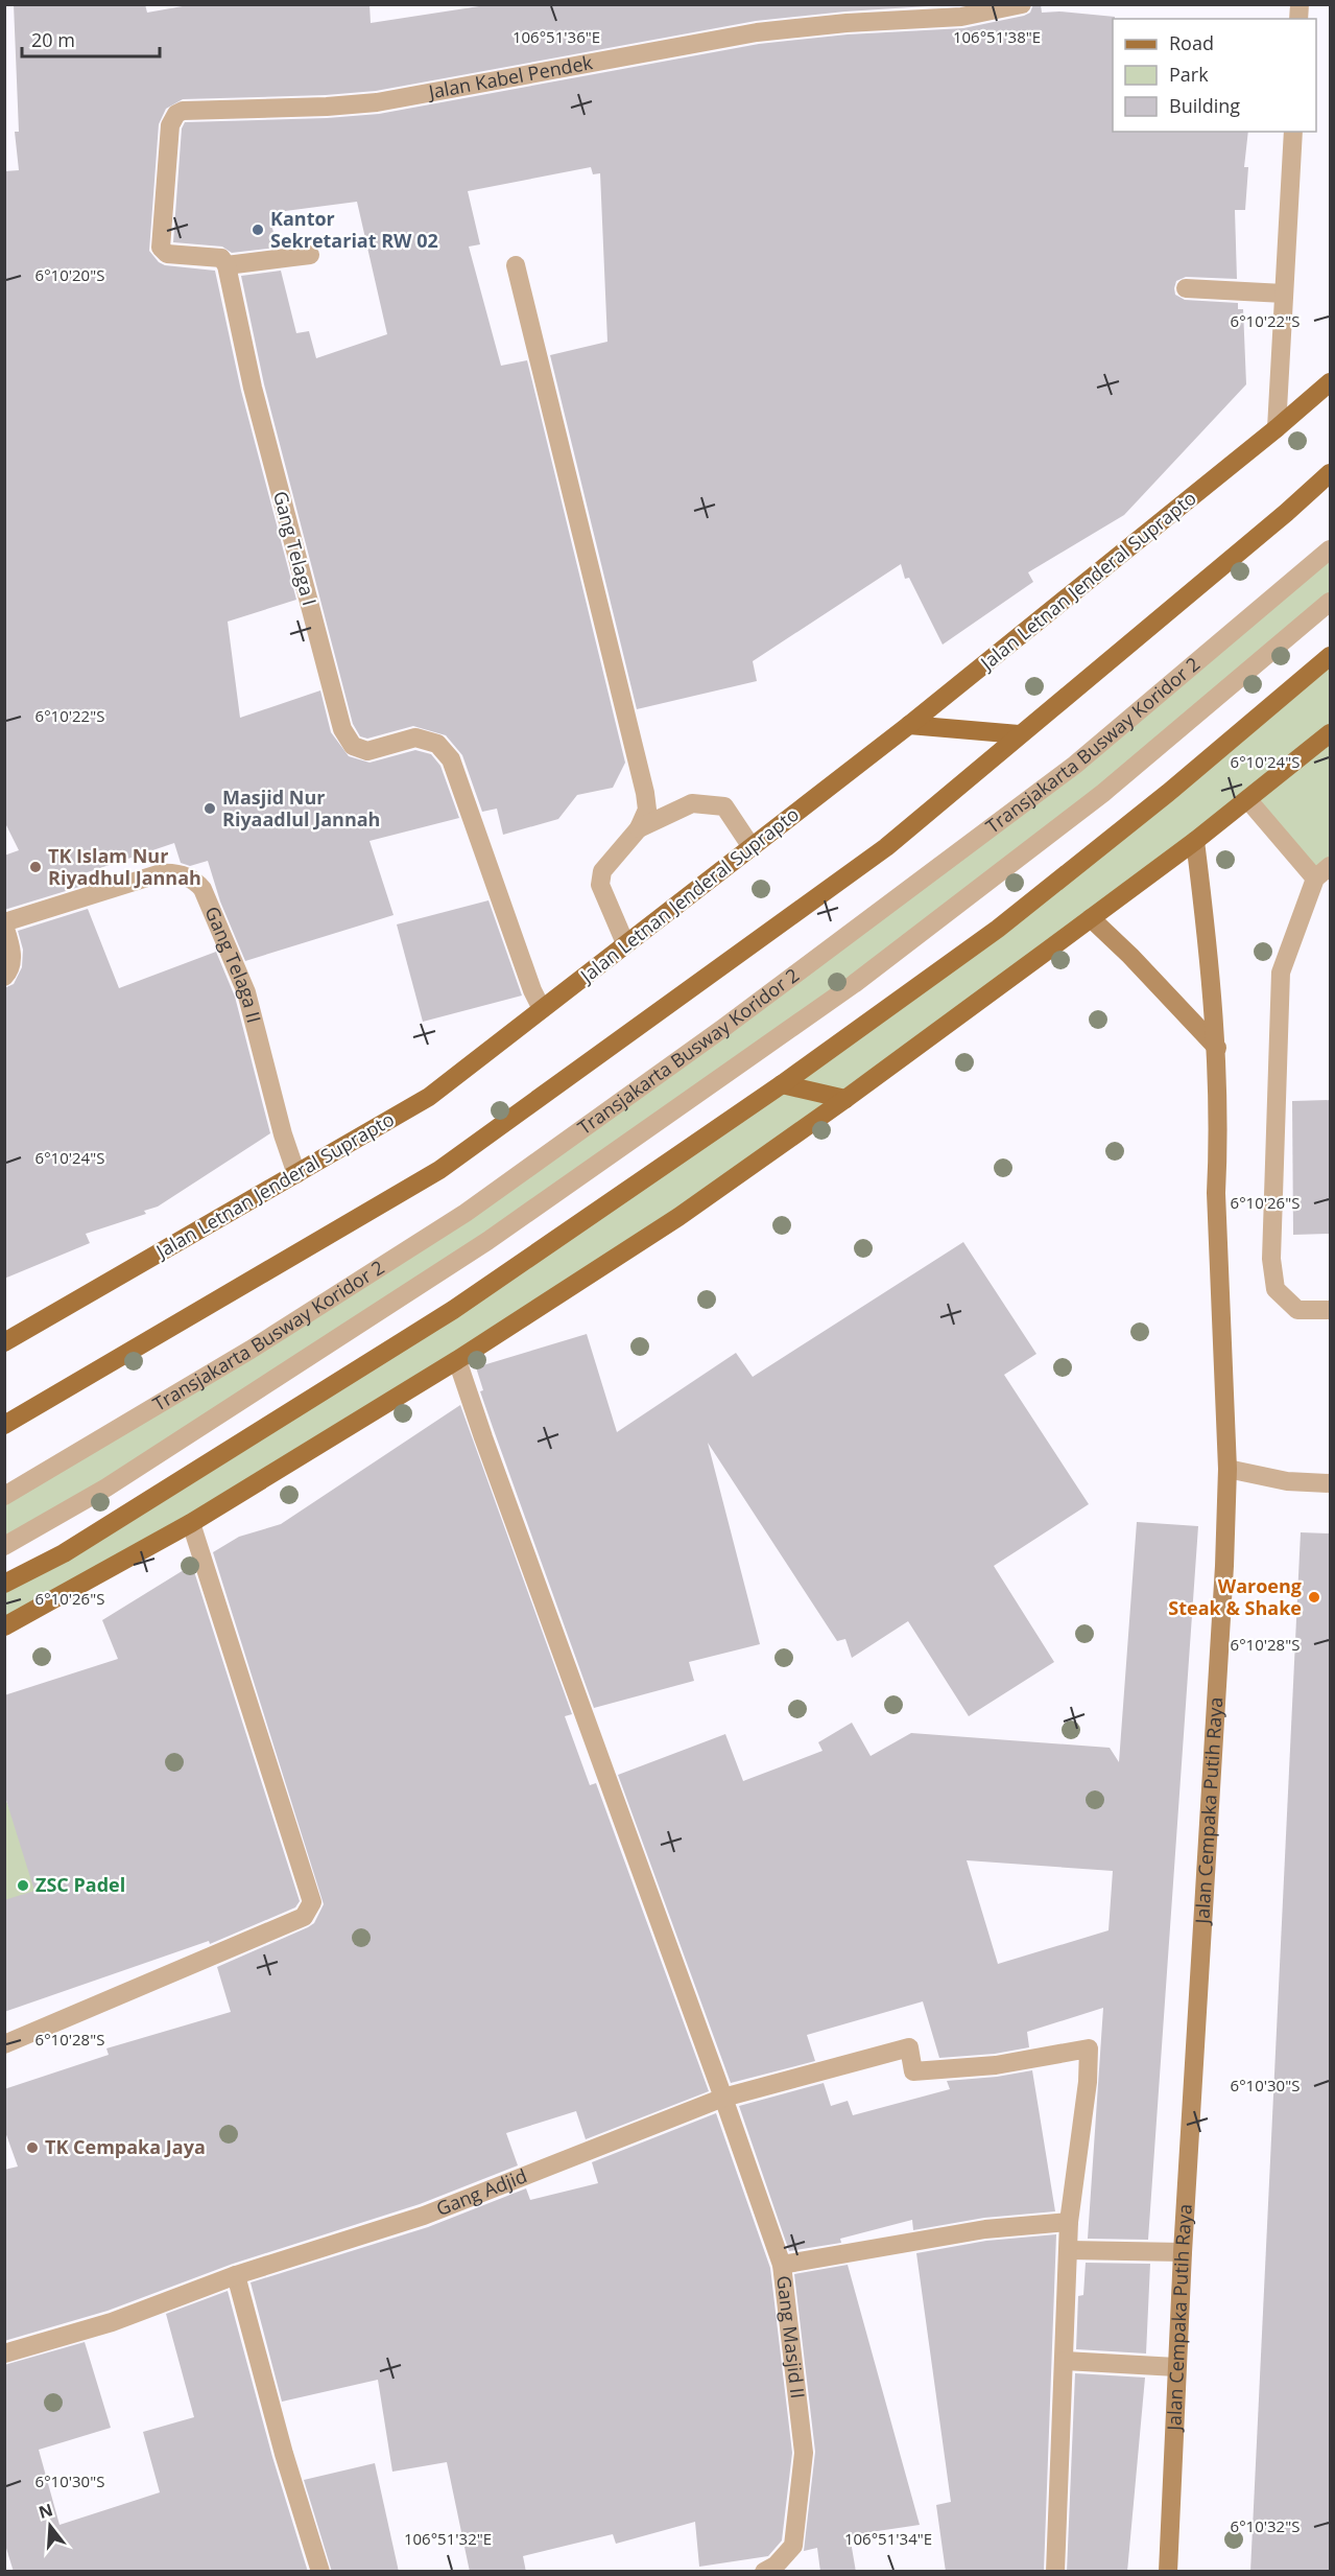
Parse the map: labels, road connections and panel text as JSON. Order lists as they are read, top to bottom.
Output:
{
  "streets": {
    "main road": ["Jalan Letnan Jenderal Suprapto"],
    "street": [
      "Jalan Kabel Pendek",
      "Gang Telaga I",
      "Transjakarta Busway Koridor 2",
      "Gang Telaga II",
      "Jalan Cempaka Putih Raya",
      "Gang Adjid",
      "Gang Masjid II"
    ]
  },
  "crossings": [
    ["Jalan Kabel Pendek", "Gang Telaga I"],
    ["Gang Telaga I", "Jalan Letnan Jenderal Suprapto"],
    ["Jalan Letnan Jenderal Suprapto", "Gang Telaga II"],
    ["Gang Adjid", "Gang Masjid II"]
  ],
  "places": [
    "Kantor Sekretariat RW 02",
    "Masjid Nur Riyaadlul Jannah",
    "TK Islam Nur Riyadhul Jannah",
    "Waroeng Steak & Shake",
    "ZSC Padel",
    "TK Cempaka Jaya"
  ],
  "legend": ["Road", "Park", "Building"],
  "scale_bar": "20 m",
  "north": "top",
  "coordinates": [
    "106°51'36\"E",
    "106°51'38\"E",
    "6°10'20\"S",
    "6°10'22\"S",
    "6°10'24\"S",
    "6°10'26\"S",
    "6°10'28\"S",
    "6°10'30\"S",
    "6°10'32\"S",
    "106°51'32\"E",
    "106°51'34\"E"
  ]
}
